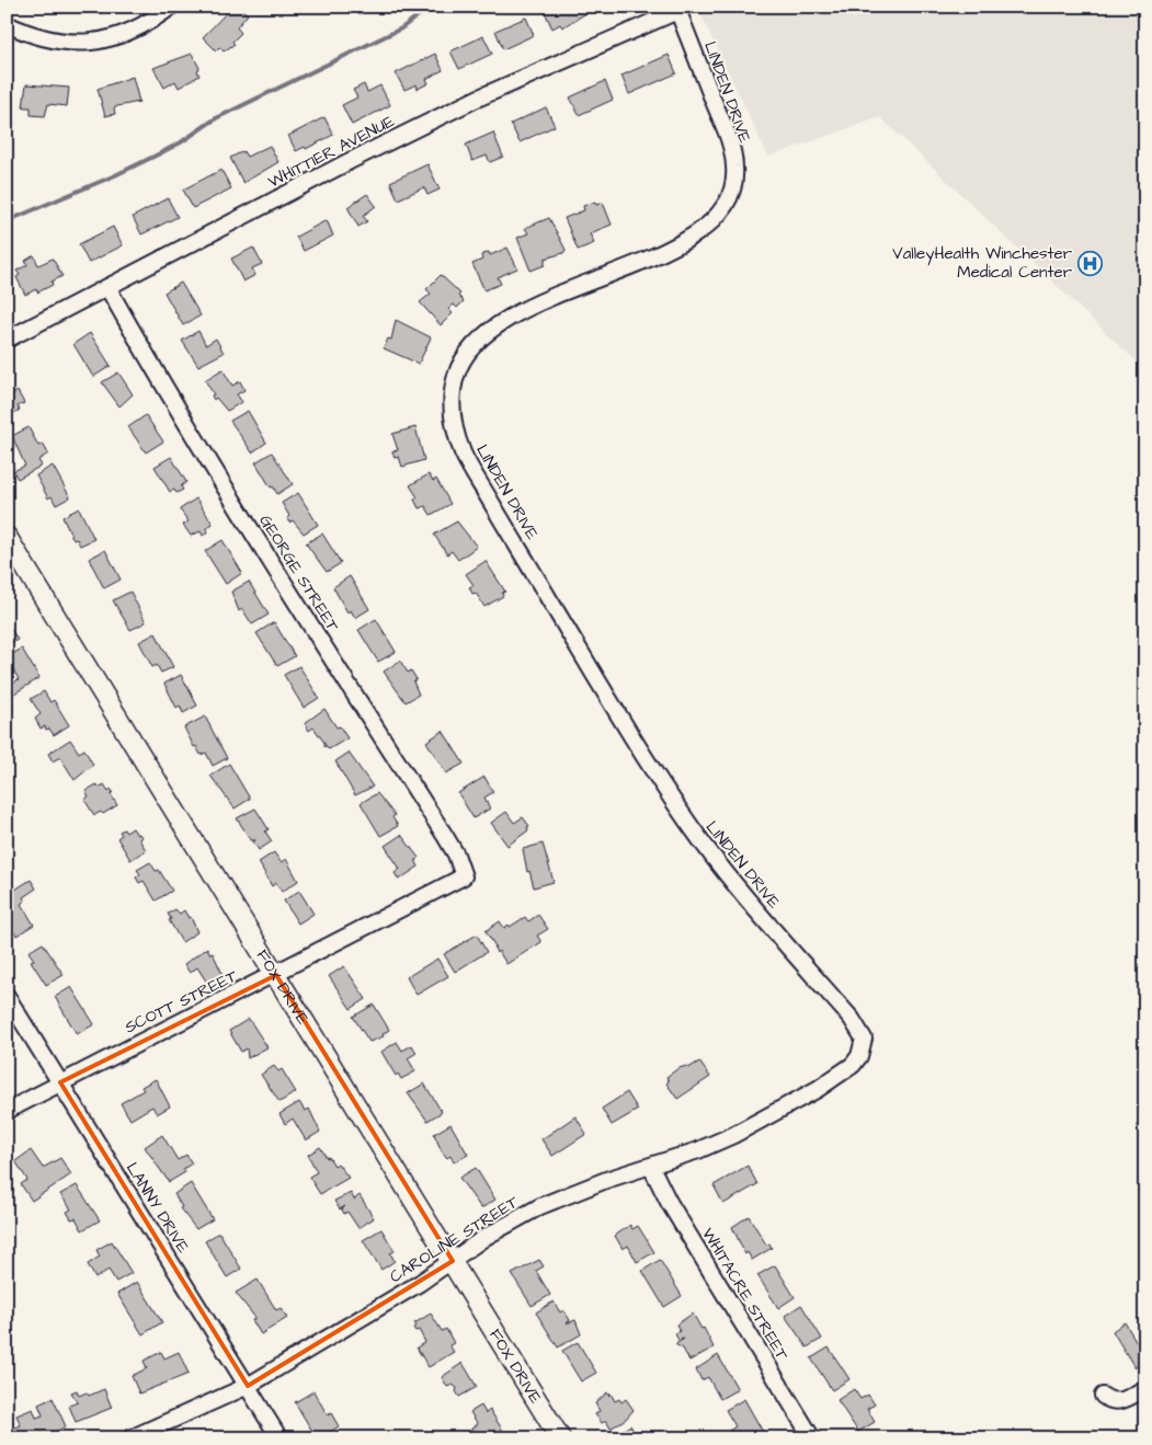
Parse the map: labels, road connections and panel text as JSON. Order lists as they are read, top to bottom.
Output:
{
  "streets": {
    "main road": ["FOX DRIVE"],
    "street": [
      "LINDEN DRIVE",
      "WHITTIER AVENUE",
      "GEORGE STREET",
      "SCOTT STREET",
      "LANNY DRIVE",
      "CAROLINE STREET",
      "WHITACRE STREET"
    ]
  },
  "crossings": [
    ["LINDEN DRIVE", "WHITTIER AVENUE"],
    ["LINDEN DRIVE", "CAROLINE STREET"],
    ["WHITTIER AVENUE", "GEORGE STREET"],
    ["GEORGE STREET", "SCOTT STREET"],
    ["FOX DRIVE", "SCOTT STREET"],
    ["FOX DRIVE", "CAROLINE STREET"],
    ["SCOTT STREET", "LANNY DRIVE"],
    ["LANNY DRIVE", "CAROLINE STREET"],
    ["CAROLINE STREET", "WHITACRE STREET"]
  ],
  "places": {
    "hospital": ["ValleyHealth Winchester Medical Center"]
  }
}
